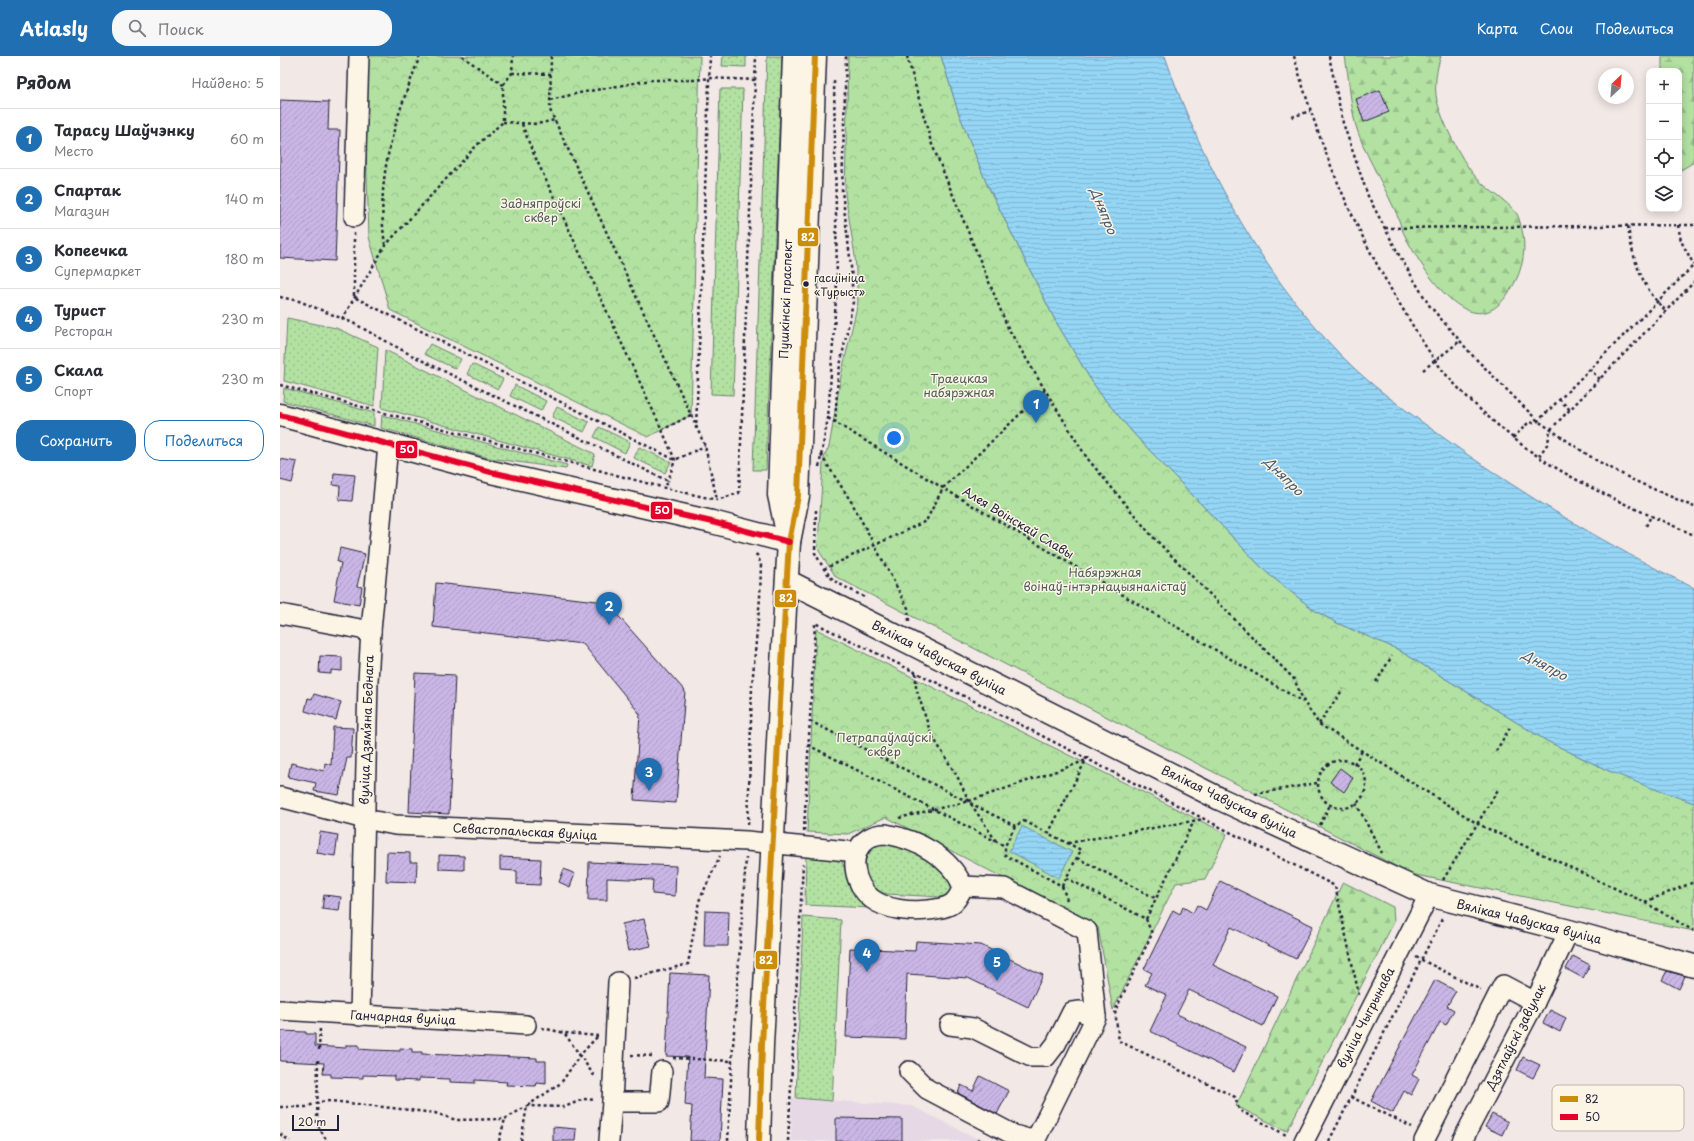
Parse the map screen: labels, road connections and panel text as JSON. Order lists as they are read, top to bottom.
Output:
{
  "streets": {
    "main road": ["Пушкінскі праспект", "Вялікая Чавуская вуліца"],
    "street": [
      "вуліца Дзямʼяна Беднага",
      "Севастопальская вуліца",
      "Ганчарная вуліца",
      "вуліца Чыгрынава",
      "Дзятлаўскі завулак"
    ],
    "path": ["Алея Воінскай Славы"]
  },
  "crossings": [
    ["Пушкінскі праспект", "Вялікая Чавуская вуліца"],
    ["Пушкінскі праспект", "Севастопальская вуліца"],
    ["Вялікая Чавуская вуліца", "вуліца Чыгрынава"],
    ["Вялікая Чавуская вуліца", "Дзятлаўскі завулак"],
    ["вуліца Дзямʼяна Беднага", "Севастопальская вуліца"],
    ["вуліца Дзямʼяна Беднага", "Ганчарная вуліца"]
  ],
  "water": ["Дняпро"],
  "parks": [
    "Задняпроўскі сквер",
    "Траецкая набярэжная",
    "Набярэжная воінаў-інтэрнацыяналістаў",
    "Петрапаўлаўскі сквер"
  ],
  "places": ["гасцініца «Турыст»"],
  "lines": ["transit line 82", "transit line 50"],
  "legend": ["82", "50"],
  "scale_bar": "20 m",
  "north": "top right",
  "page": {
    "header": "Atlasly",
    "search": "Поиск",
    "nav": ["Карта", "Слои", "Поделиться"],
    "heading": ["Рядом", "Найдено: 5"],
    "map_buttons": ["+", "−"],
    "list": [
      {
        "mark": "1",
        "name": "Тарасу Шаўчэнку",
        "note": "Место",
        "value": "60 m"
      },
      {
        "mark": "2",
        "name": "Спартак",
        "note": "Магазин",
        "value": "140 m"
      },
      {
        "mark": "3",
        "name": "Копеечка",
        "note": "Супермаркет",
        "value": "180 m"
      },
      {
        "mark": "4",
        "name": "Турист",
        "note": "Ресторан",
        "value": "230 m"
      },
      {
        "mark": "5",
        "name": "Скала",
        "note": "Спорт",
        "value": "230 m"
      }
    ],
    "pins": [
      "1",
      "2",
      "3",
      "4",
      "5"
    ],
    "buttons": ["Сохранить", "Поделиться"],
    "scale": "20 m"
  }
}
